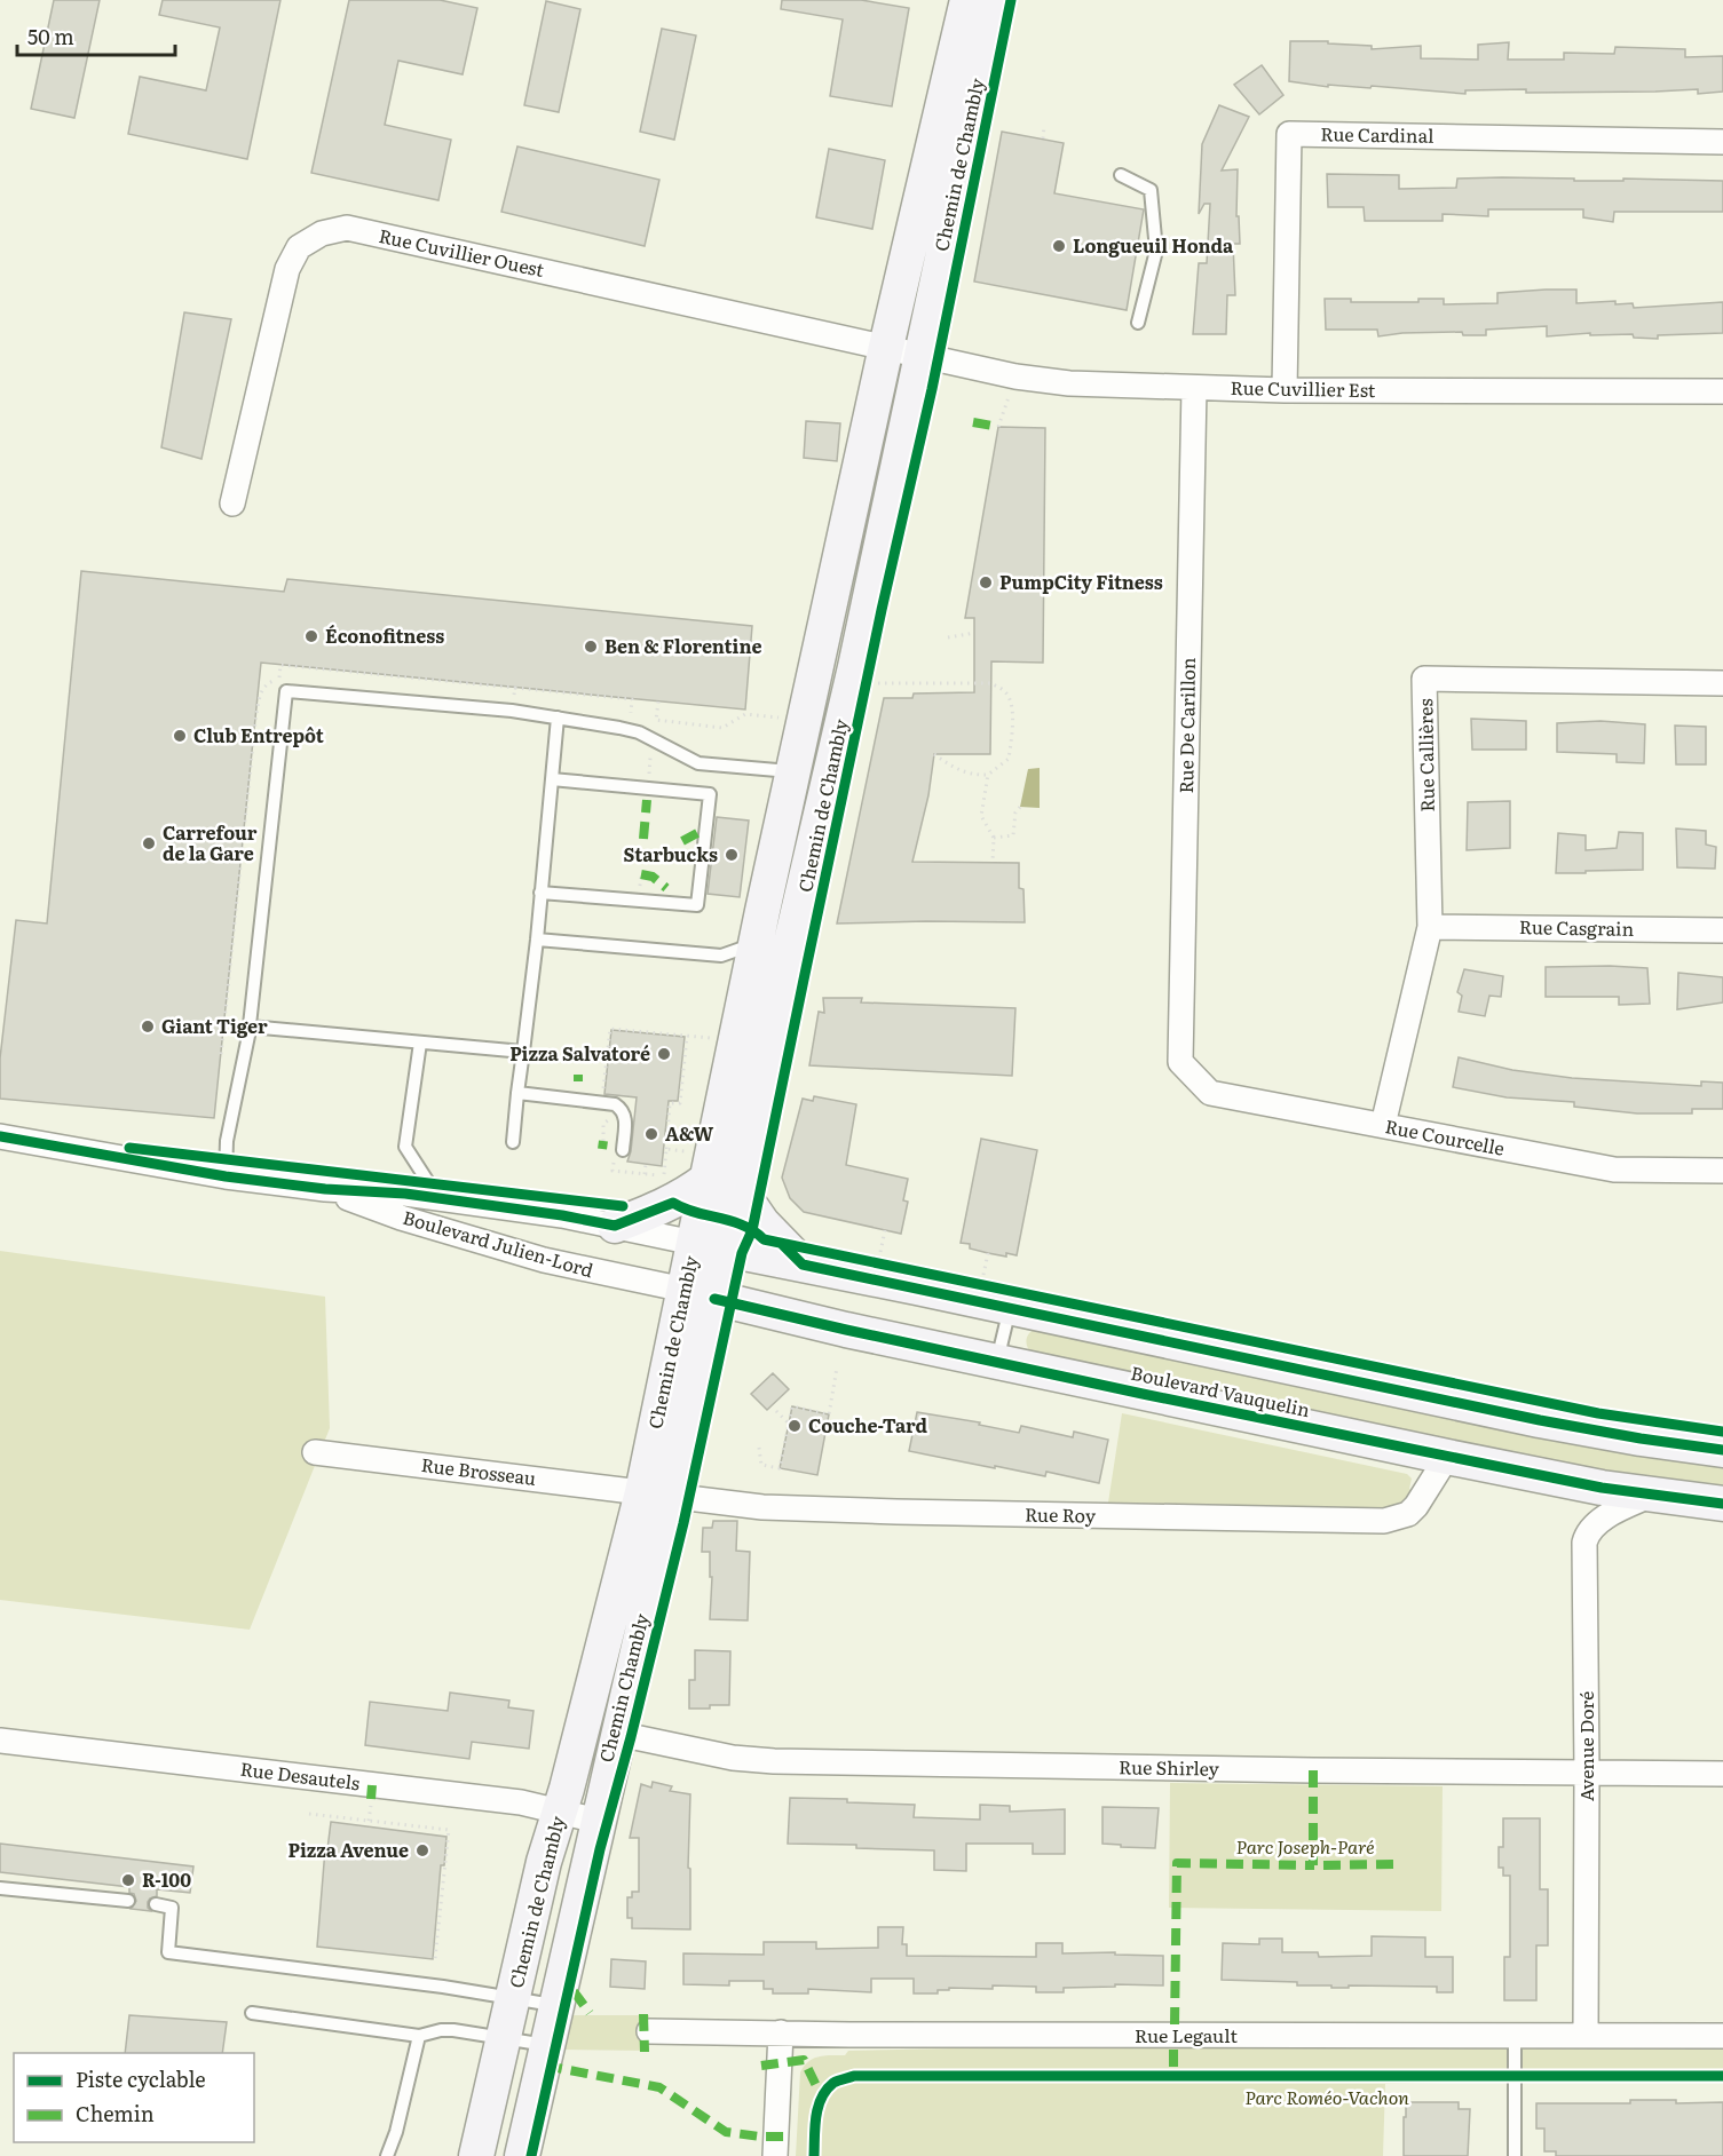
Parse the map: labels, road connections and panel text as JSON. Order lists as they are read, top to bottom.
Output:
{
  "streets": {
    "main road": ["Chemin de Chambly", "Boulevard Vauquelin"],
    "street": [
      "Rue Cardinal",
      "Rue Cuvillier Ouest",
      "Rue Cuvillier Est",
      "Rue De Carillon",
      "Rue Callières",
      "Rue Casgrain",
      "Rue Courcelle",
      "Boulevard Julien-Lord",
      "Rue Brosseau",
      "Rue Roy",
      "Avenue Doré",
      "Rue Shirley",
      "Rue Desautels",
      "Rue Legault"
    ],
    "cycle path": ["Chemin Chambly"]
  },
  "crossings": [
    ["Rue Cardinal", "Rue Cuvillier Est"],
    ["Chemin de Chambly", "Rue Cuvillier Ouest"],
    ["Chemin de Chambly", "Rue Cuvillier Est"],
    ["Chemin de Chambly", "Boulevard Julien-Lord"],
    ["Chemin de Chambly", "Boulevard Vauquelin"],
    ["Chemin de Chambly", "Rue Brosseau"],
    ["Chemin de Chambly", "Rue Roy"],
    ["Chemin de Chambly", "Rue Shirley"],
    ["Chemin de Chambly", "Rue Desautels"],
    ["Rue Cuvillier Ouest", "Rue Cuvillier Est"],
    ["Rue Cuvillier Est", "Rue De Carillon"],
    ["Rue De Carillon", "Rue Courcelle"],
    ["Rue Callières", "Rue Casgrain"],
    ["Rue Callières", "Rue Courcelle"],
    ["Boulevard Julien-Lord", "Boulevard Vauquelin"],
    ["Boulevard Vauquelin", "Rue Roy"],
    ["Boulevard Vauquelin", "Avenue Doré"],
    ["Rue Brosseau", "Rue Roy"],
    ["Avenue Doré", "Rue Shirley"],
    ["Avenue Doré", "Rue Legault"]
  ],
  "parks": ["Parc Joseph-Paré", "Parc Roméo-Vachon"],
  "places": [
    "Longueuil Honda",
    "PumpCity Fitness",
    "Éconofitness",
    "Ben & Florentine",
    "Club Entrepôt",
    "Carrefour de la Gare",
    "Starbucks",
    "Giant Tiger",
    "Pizza Salvatoré",
    "A&W",
    "Couche-Tard",
    "Pizza Avenue",
    "R-100"
  ],
  "legend": ["Piste cyclable", "Chemin"],
  "scale_bar": "50 m"
}
